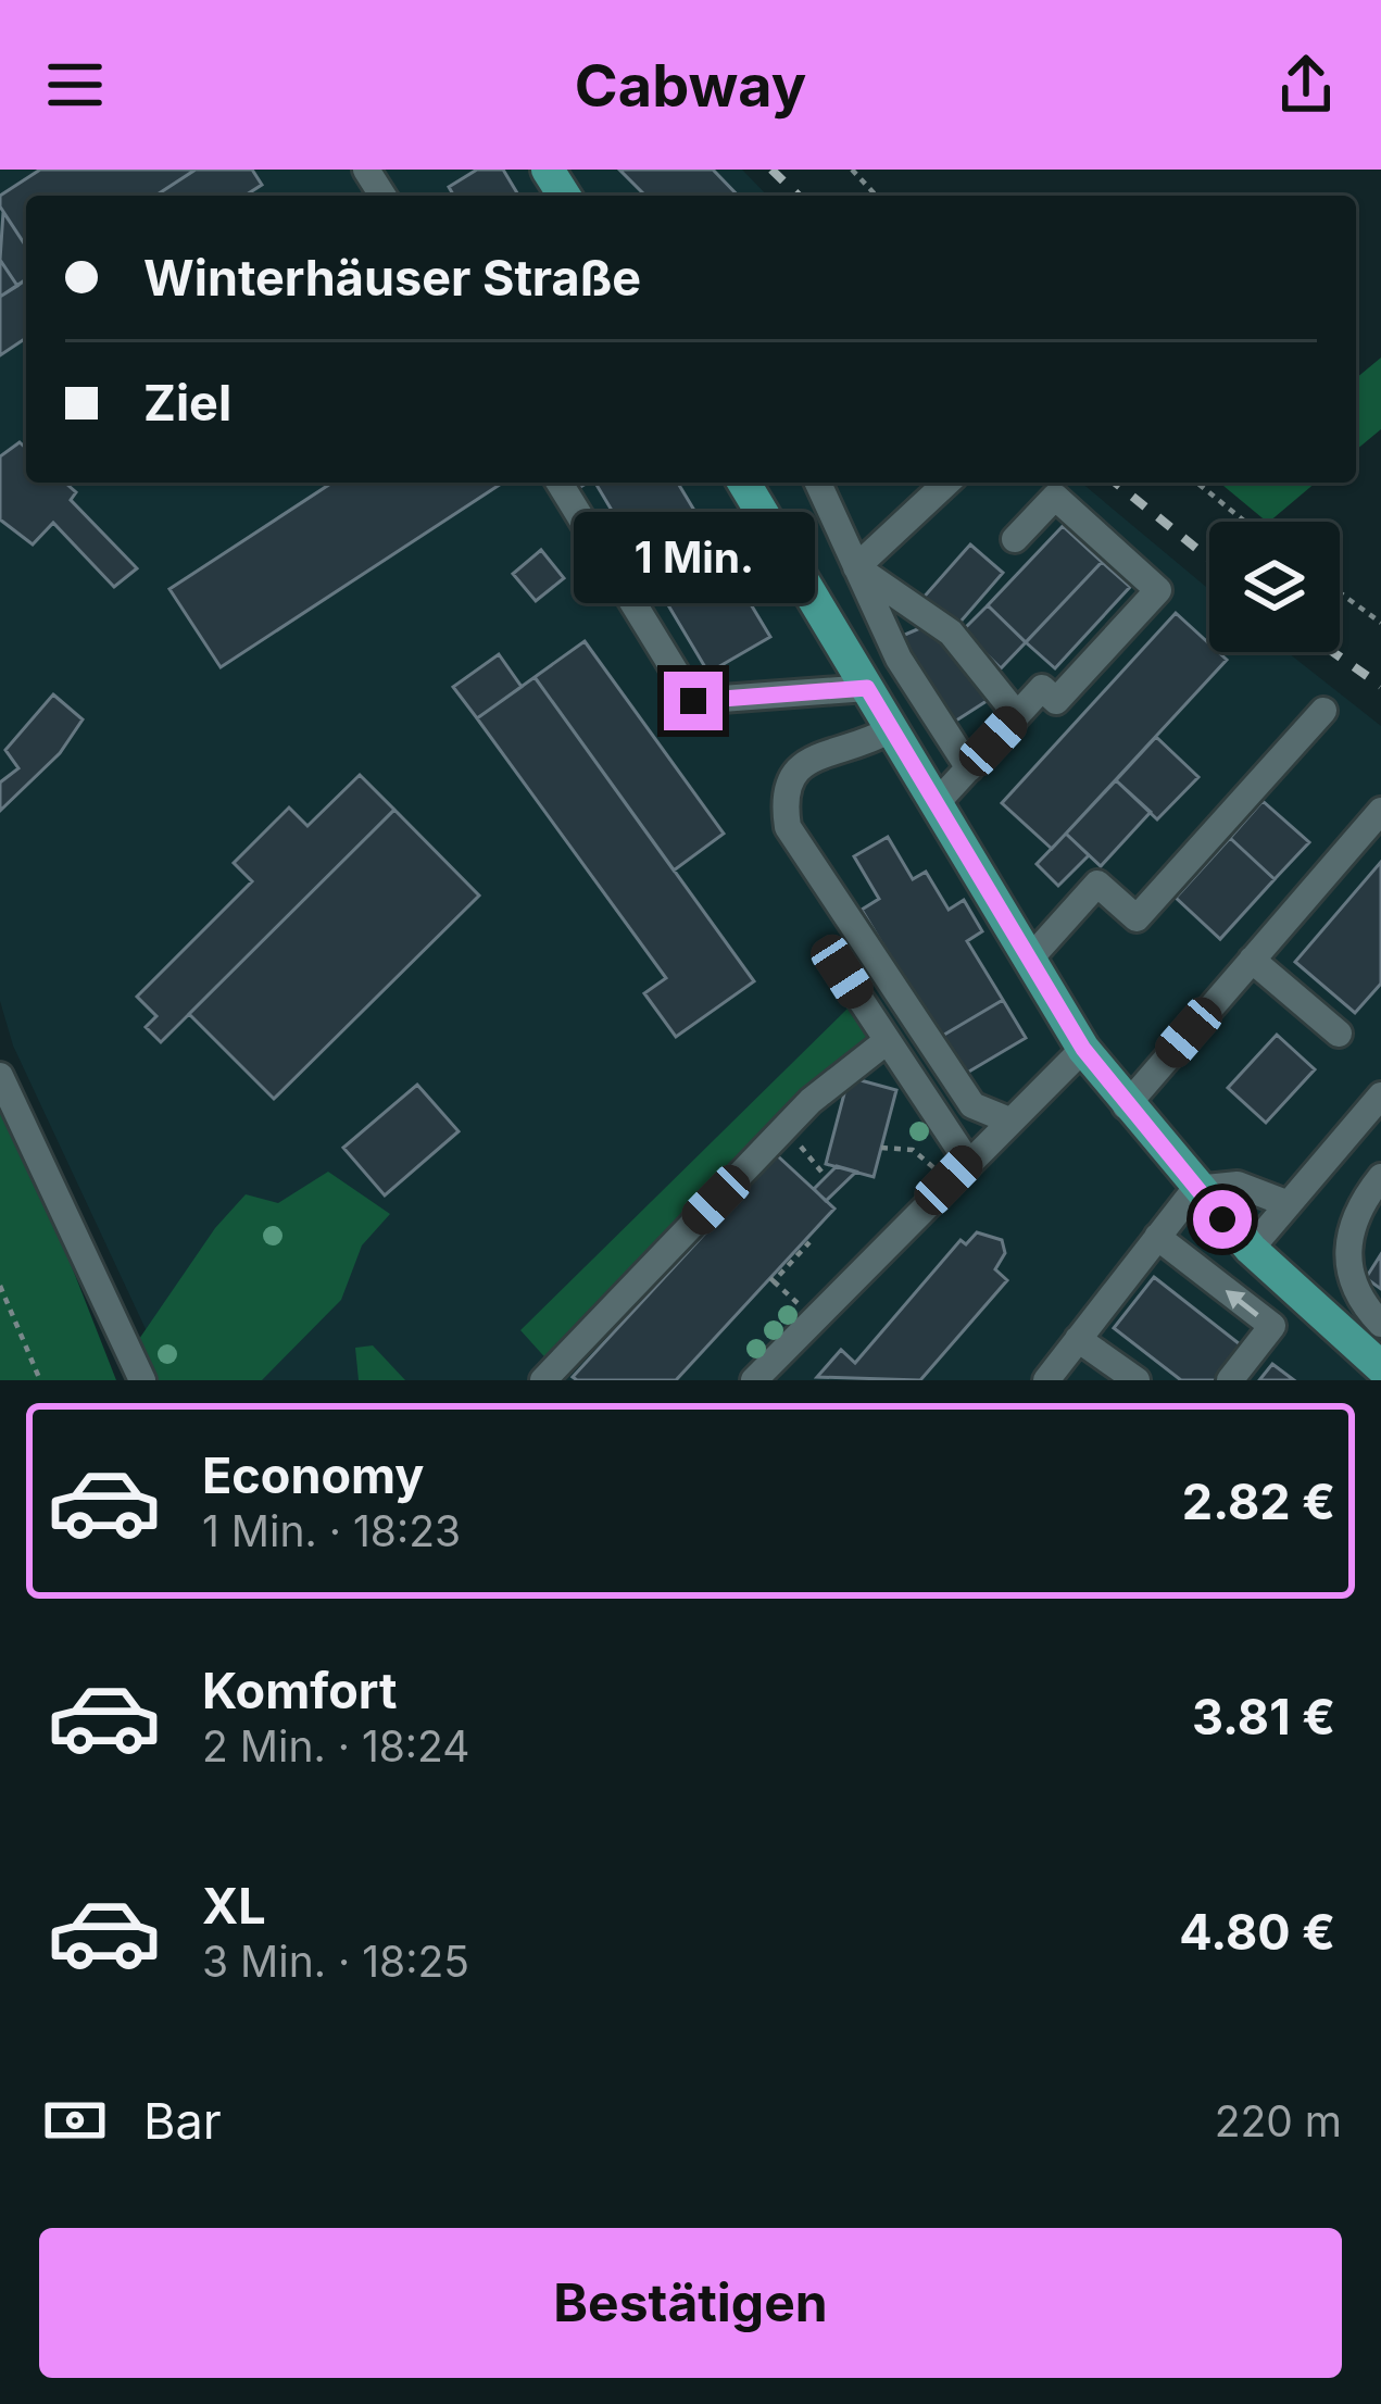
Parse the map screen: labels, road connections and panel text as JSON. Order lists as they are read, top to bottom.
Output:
{
  "page": {
    "header": "Cabway",
    "banner": ["Winterhäuser Straße", "Ziel"],
    "bubble": "1 Min.",
    "list": [
      {
        "name": "Economy",
        "note": "1 Min. · 18:23",
        "value": "2.82 €"
      },
      {
        "name": "Komfort",
        "note": "2 Min. · 18:24",
        "value": "3.81 €"
      },
      {
        "name": "XL",
        "note": "3 Min. · 18:25",
        "value": "4.80 €"
      }
    ],
    "pay": ["Bar", "220 m"],
    "buttons": "Bestätigen"
  }
}
